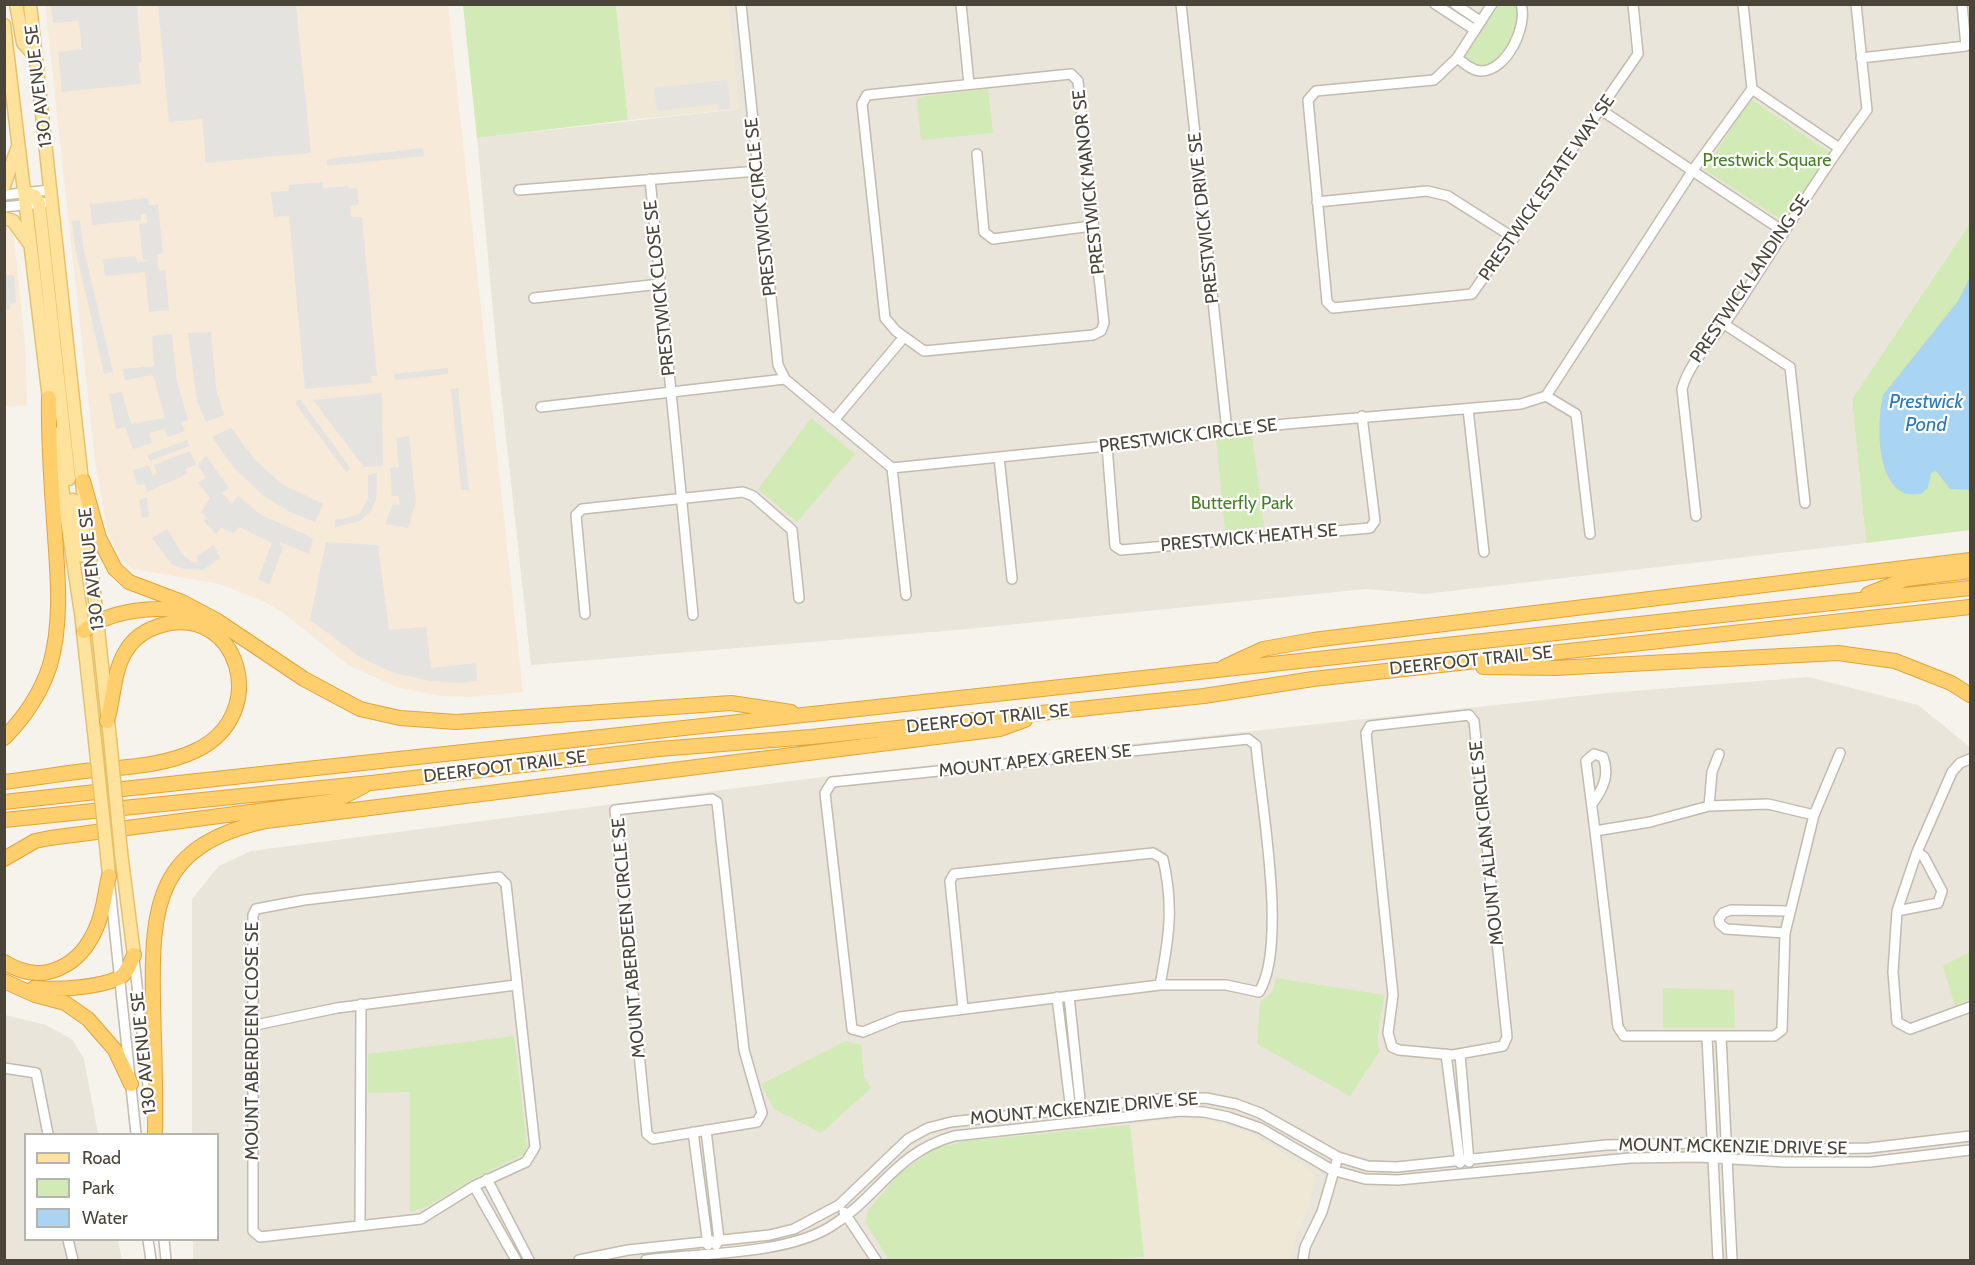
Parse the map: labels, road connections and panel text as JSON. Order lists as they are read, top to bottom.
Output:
{
  "streets": {
    "highway": ["DEERFOOT TRAIL SE"],
    "main road": ["130 AVENUE SE"],
    "street": [
      "PRESTWICK MANOR SE",
      "PRESTWICK ESTATE WAY SE",
      "PRESTWICK CIRCLE SE",
      "PRESTWICK DRIVE SE",
      "PRESTWICK LANDING SE",
      "PRESTWICK CLOSE SE",
      "PRESTWICK HEATH SE",
      "MOUNT APEX GREEN SE",
      "MOUNT ALLAN CIRCLE SE",
      "MOUNT ABERDEEN CIRCLE SE",
      "MOUNT ABERDEEN CLOSE SE",
      "MOUNT MCKENZIE DRIVE SE"
    ]
  },
  "crossings": [
    ["PRESTWICK CIRCLE SE", "PRESTWICK DRIVE SE"],
    ["PRESTWICK CIRCLE SE", "PRESTWICK CLOSE SE"],
    ["PRESTWICK CIRCLE SE", "PRESTWICK HEATH SE"]
  ],
  "water": ["Prestwick Pond"],
  "parks": ["Prestwick Square", "Butterfly Park"],
  "legend": ["Road", "Park", "Water"]
}
